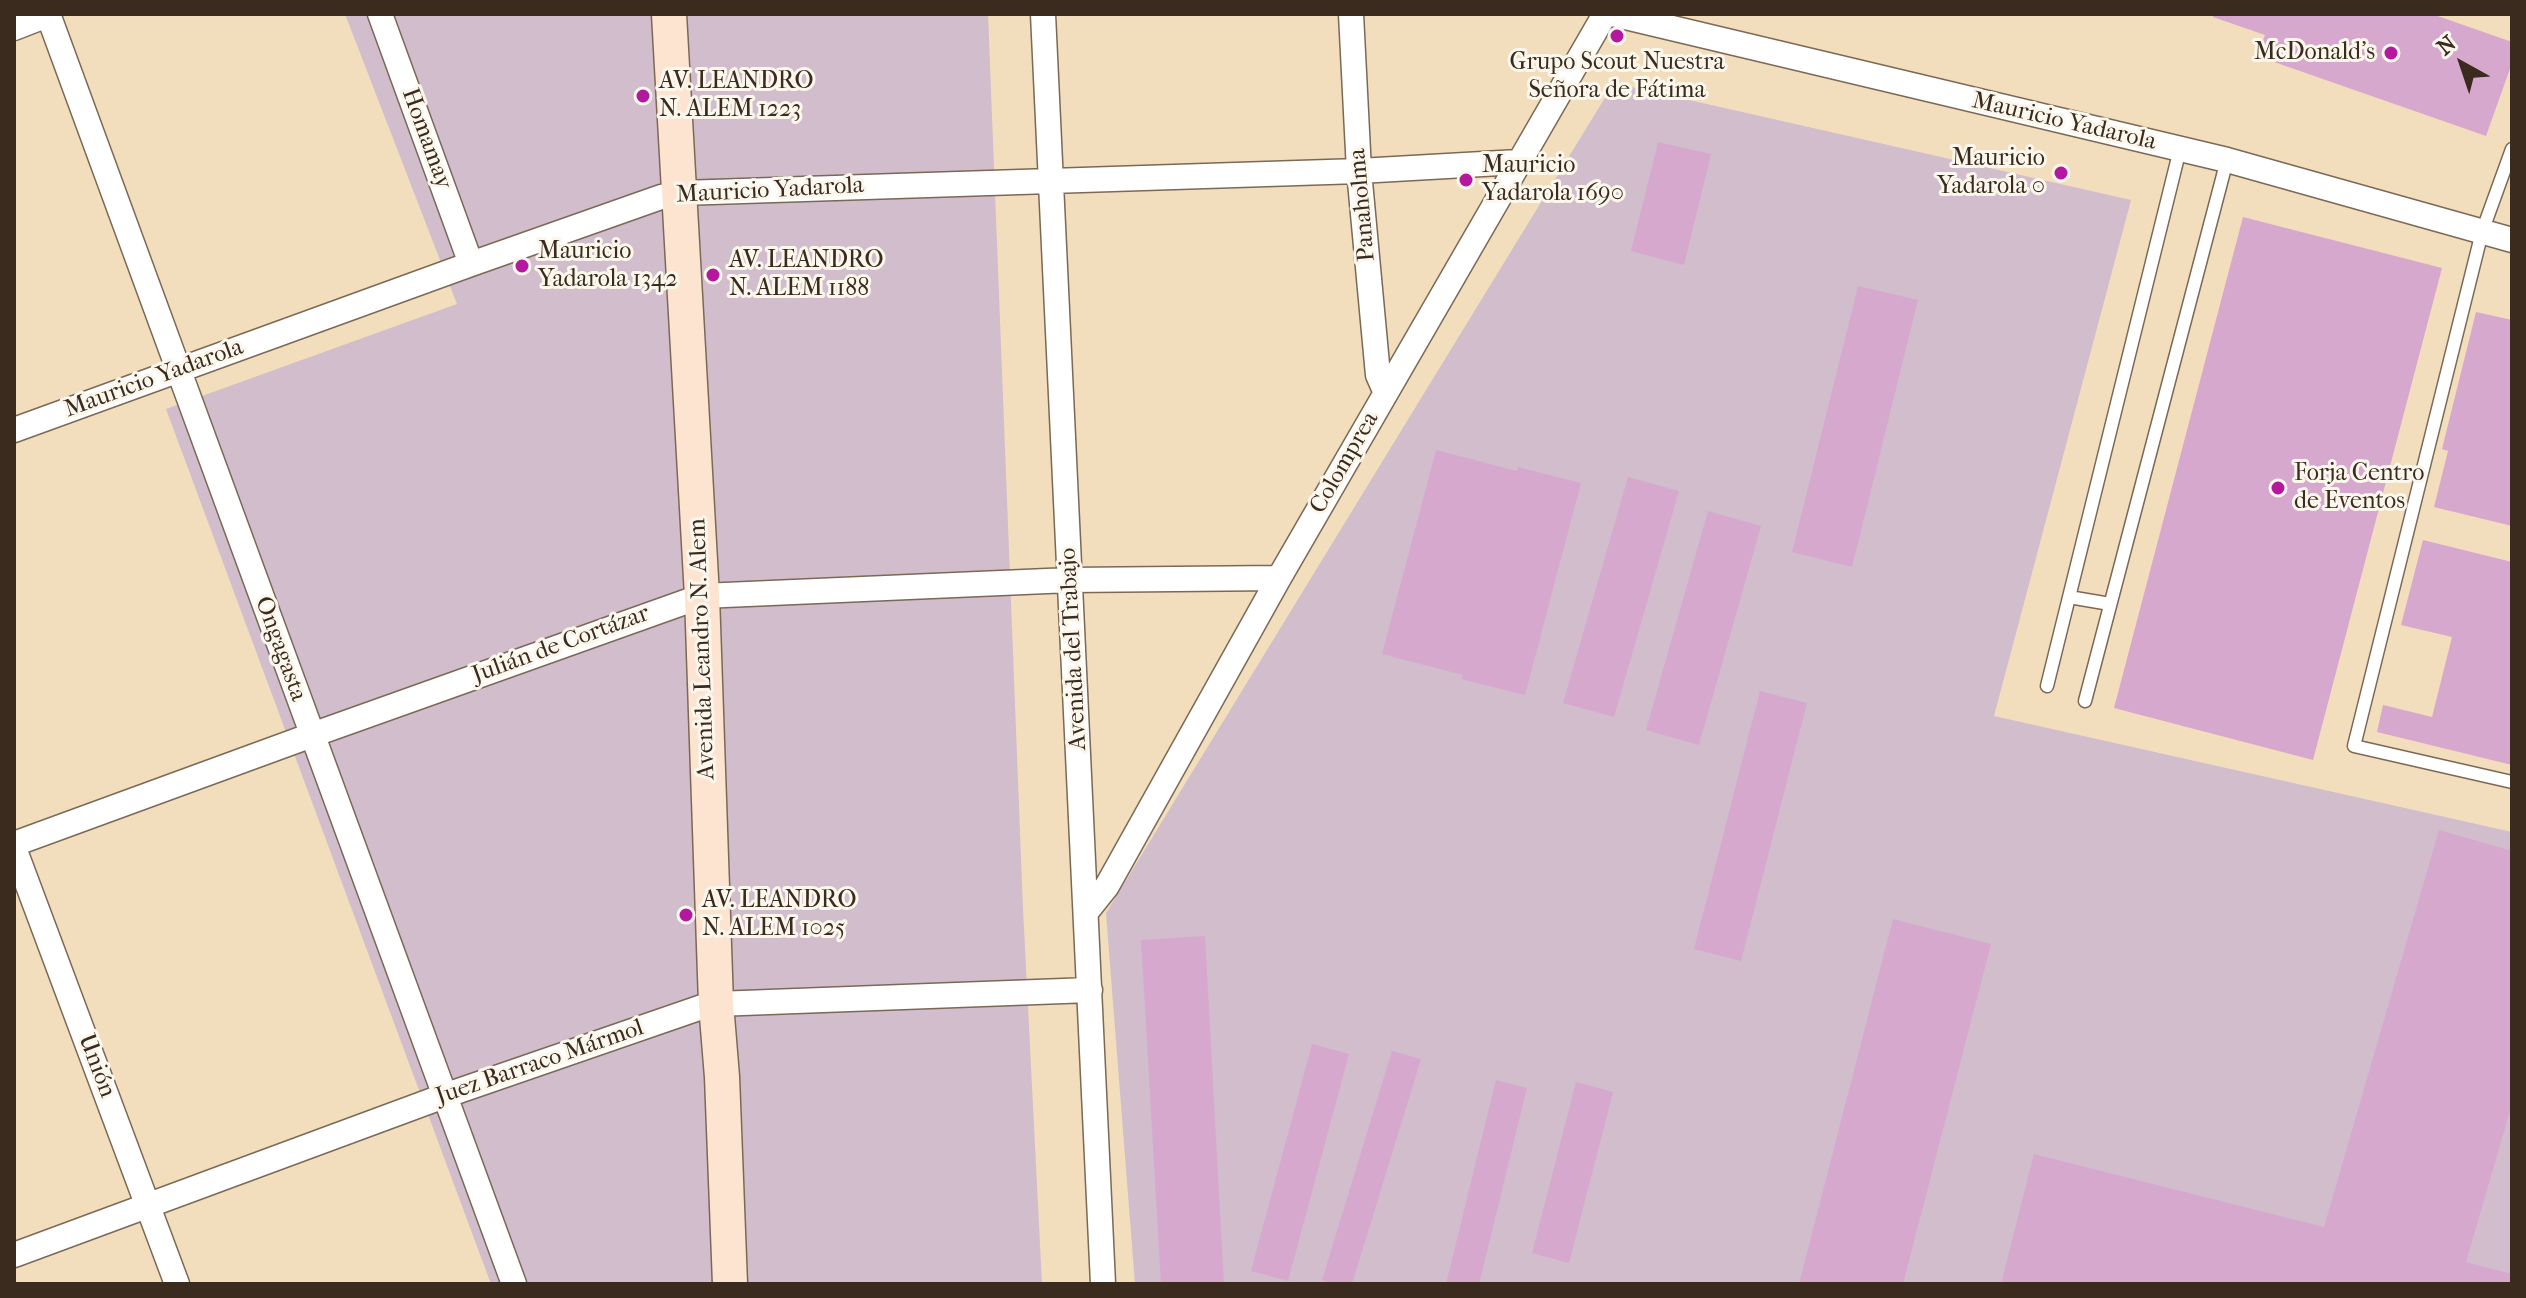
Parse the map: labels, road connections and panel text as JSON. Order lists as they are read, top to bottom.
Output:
{
  "streets": {
    "main road": ["Avenida Leandro N. Alem"],
    "street": [
      "Mauricio Yadarola",
      "Homamay",
      "Panaholma",
      "Colomprea",
      "Julián de Cortázar",
      "Ongagasta",
      "Avenida del Trabajo",
      "Juez Barraco Mármol",
      "Unión"
    ]
  },
  "crossings": [
    ["Mauricio Yadarola", "Homamay"],
    ["Mauricio Yadarola", "Panaholma"],
    ["Mauricio Yadarola", "Colomprea"],
    ["Mauricio Yadarola", "Ongagasta"],
    ["Mauricio Yadarola", "Avenida Leandro N. Alem"],
    ["Mauricio Yadarola", "Avenida del Trabajo"],
    ["Panaholma", "Colomprea"],
    ["Colomprea", "Julián de Cortázar"],
    ["Colomprea", "Avenida del Trabajo"],
    ["Julián de Cortázar", "Ongagasta"],
    ["Julián de Cortázar", "Avenida Leandro N. Alem"],
    ["Julián de Cortázar", "Avenida del Trabajo"],
    ["Julián de Cortázar", "Unión"],
    ["Ongagasta", "Juez Barraco Mármol"],
    ["Avenida Leandro N. Alem", "Juez Barraco Mármol"],
    ["Avenida del Trabajo", "Juez Barraco Mármol"],
    ["Juez Barraco Mármol", "Unión"]
  ],
  "places": [
    "Grupo Scout Nuestra Señora de Fátima",
    "McDonald's",
    "AV. LEANDRO N. ALEM 1223",
    "Mauricio Yadarola 0",
    "Mauricio Yadarola 1690",
    "Mauricio Yadarola 1342",
    "AV. LEANDRO N. ALEM 1188",
    "Forja Centro de Eventos",
    "AV. LEANDRO N. ALEM 1025"
  ],
  "north": "top left"
}
